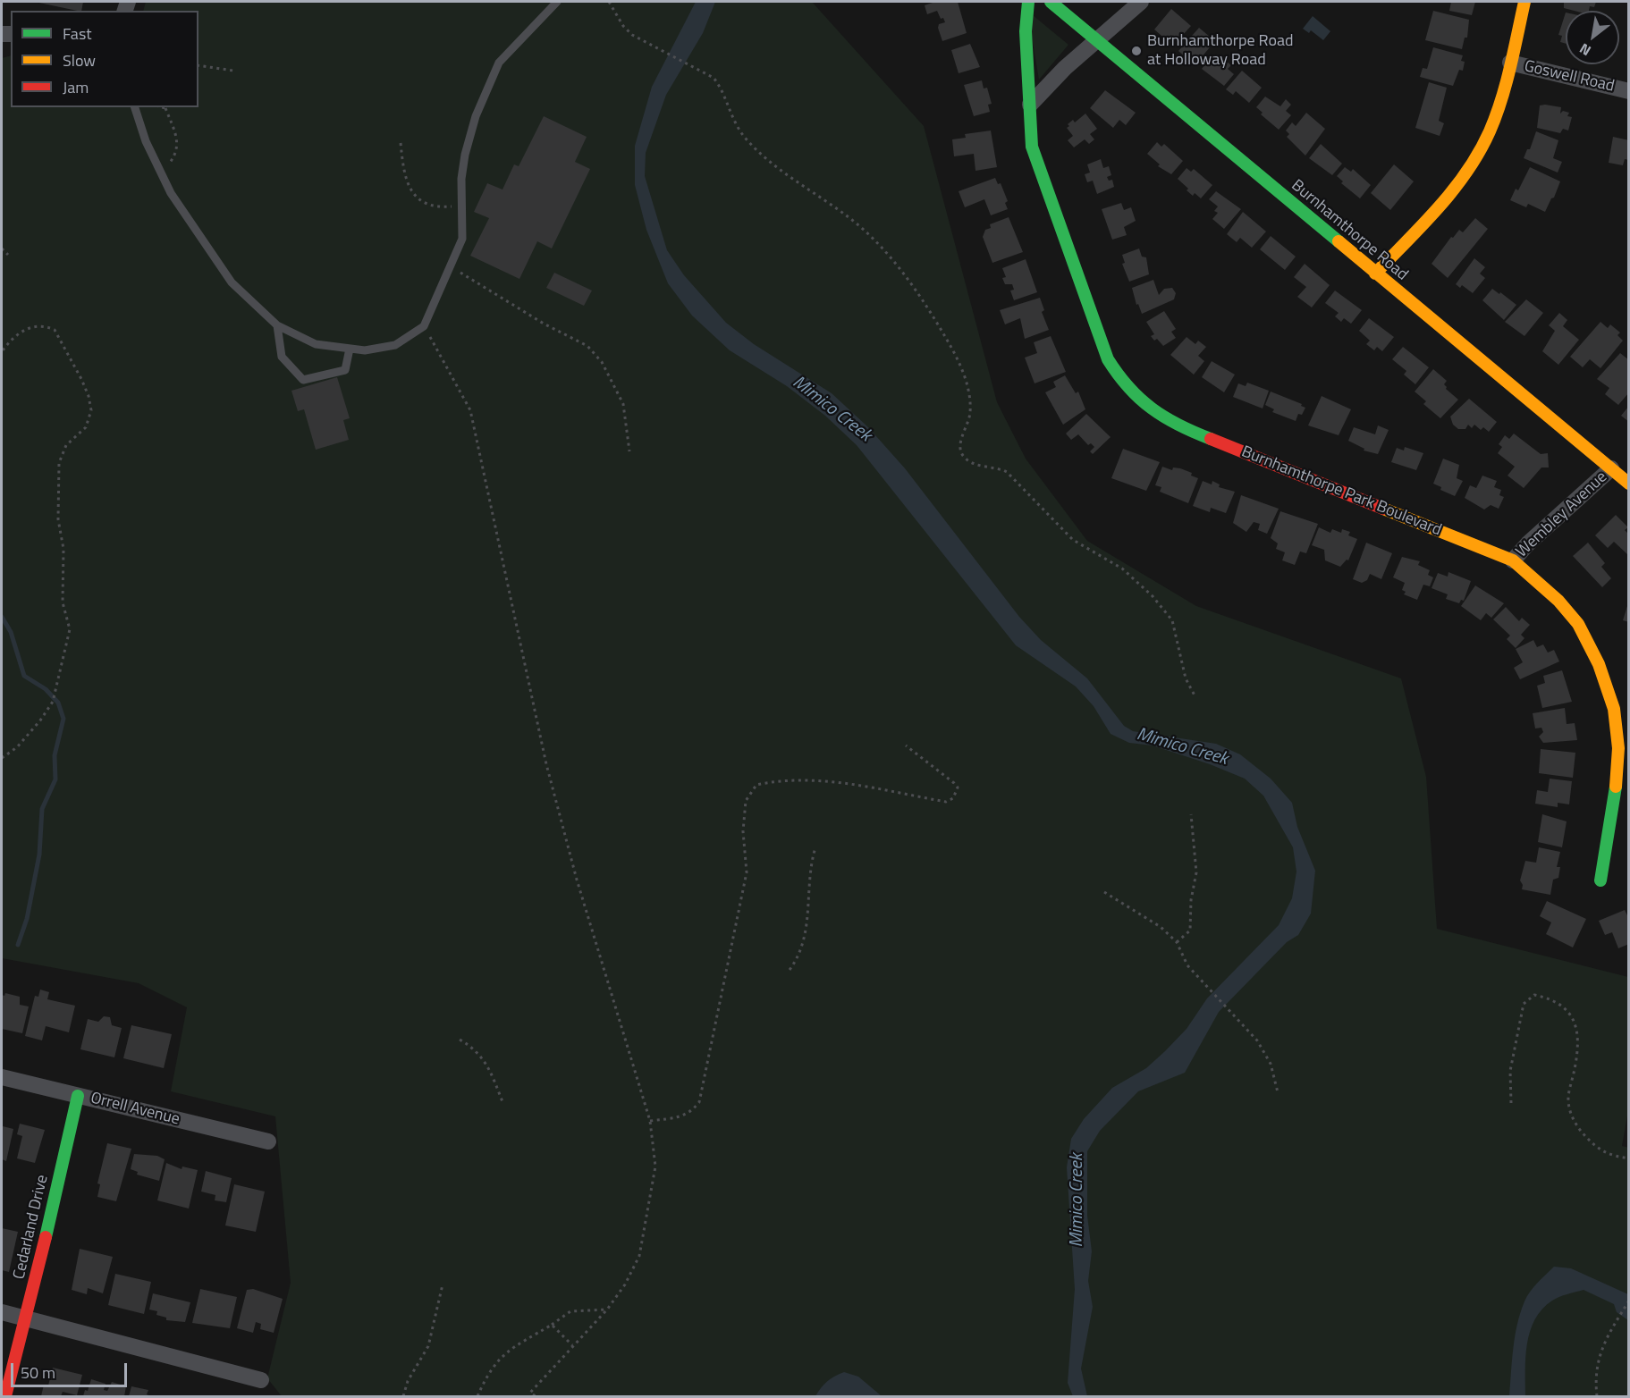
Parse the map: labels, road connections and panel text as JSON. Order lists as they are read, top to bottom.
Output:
{
  "streets": {
    "street": [
      "Goswell Road",
      "Burnhamthorpe Road",
      "Burnhamthorpe Park Boulevard",
      "Wembley Avenue",
      "Orrell Avenue",
      "Cedarland Drive"
    ]
  },
  "crossings": [
    ["Burnhamthorpe Road", "Wembley Avenue"],
    ["Burnhamthorpe Park Boulevard", "Wembley Avenue"],
    ["Orrell Avenue", "Cedarland Drive"]
  ],
  "water": ["Mimico Creek"],
  "places": ["Burnhamthorpe Road at Holloway Road"],
  "legend": ["Fast", "Slow", "Jam"],
  "scale_bar": "50 m",
  "north": "bottom left"
}
